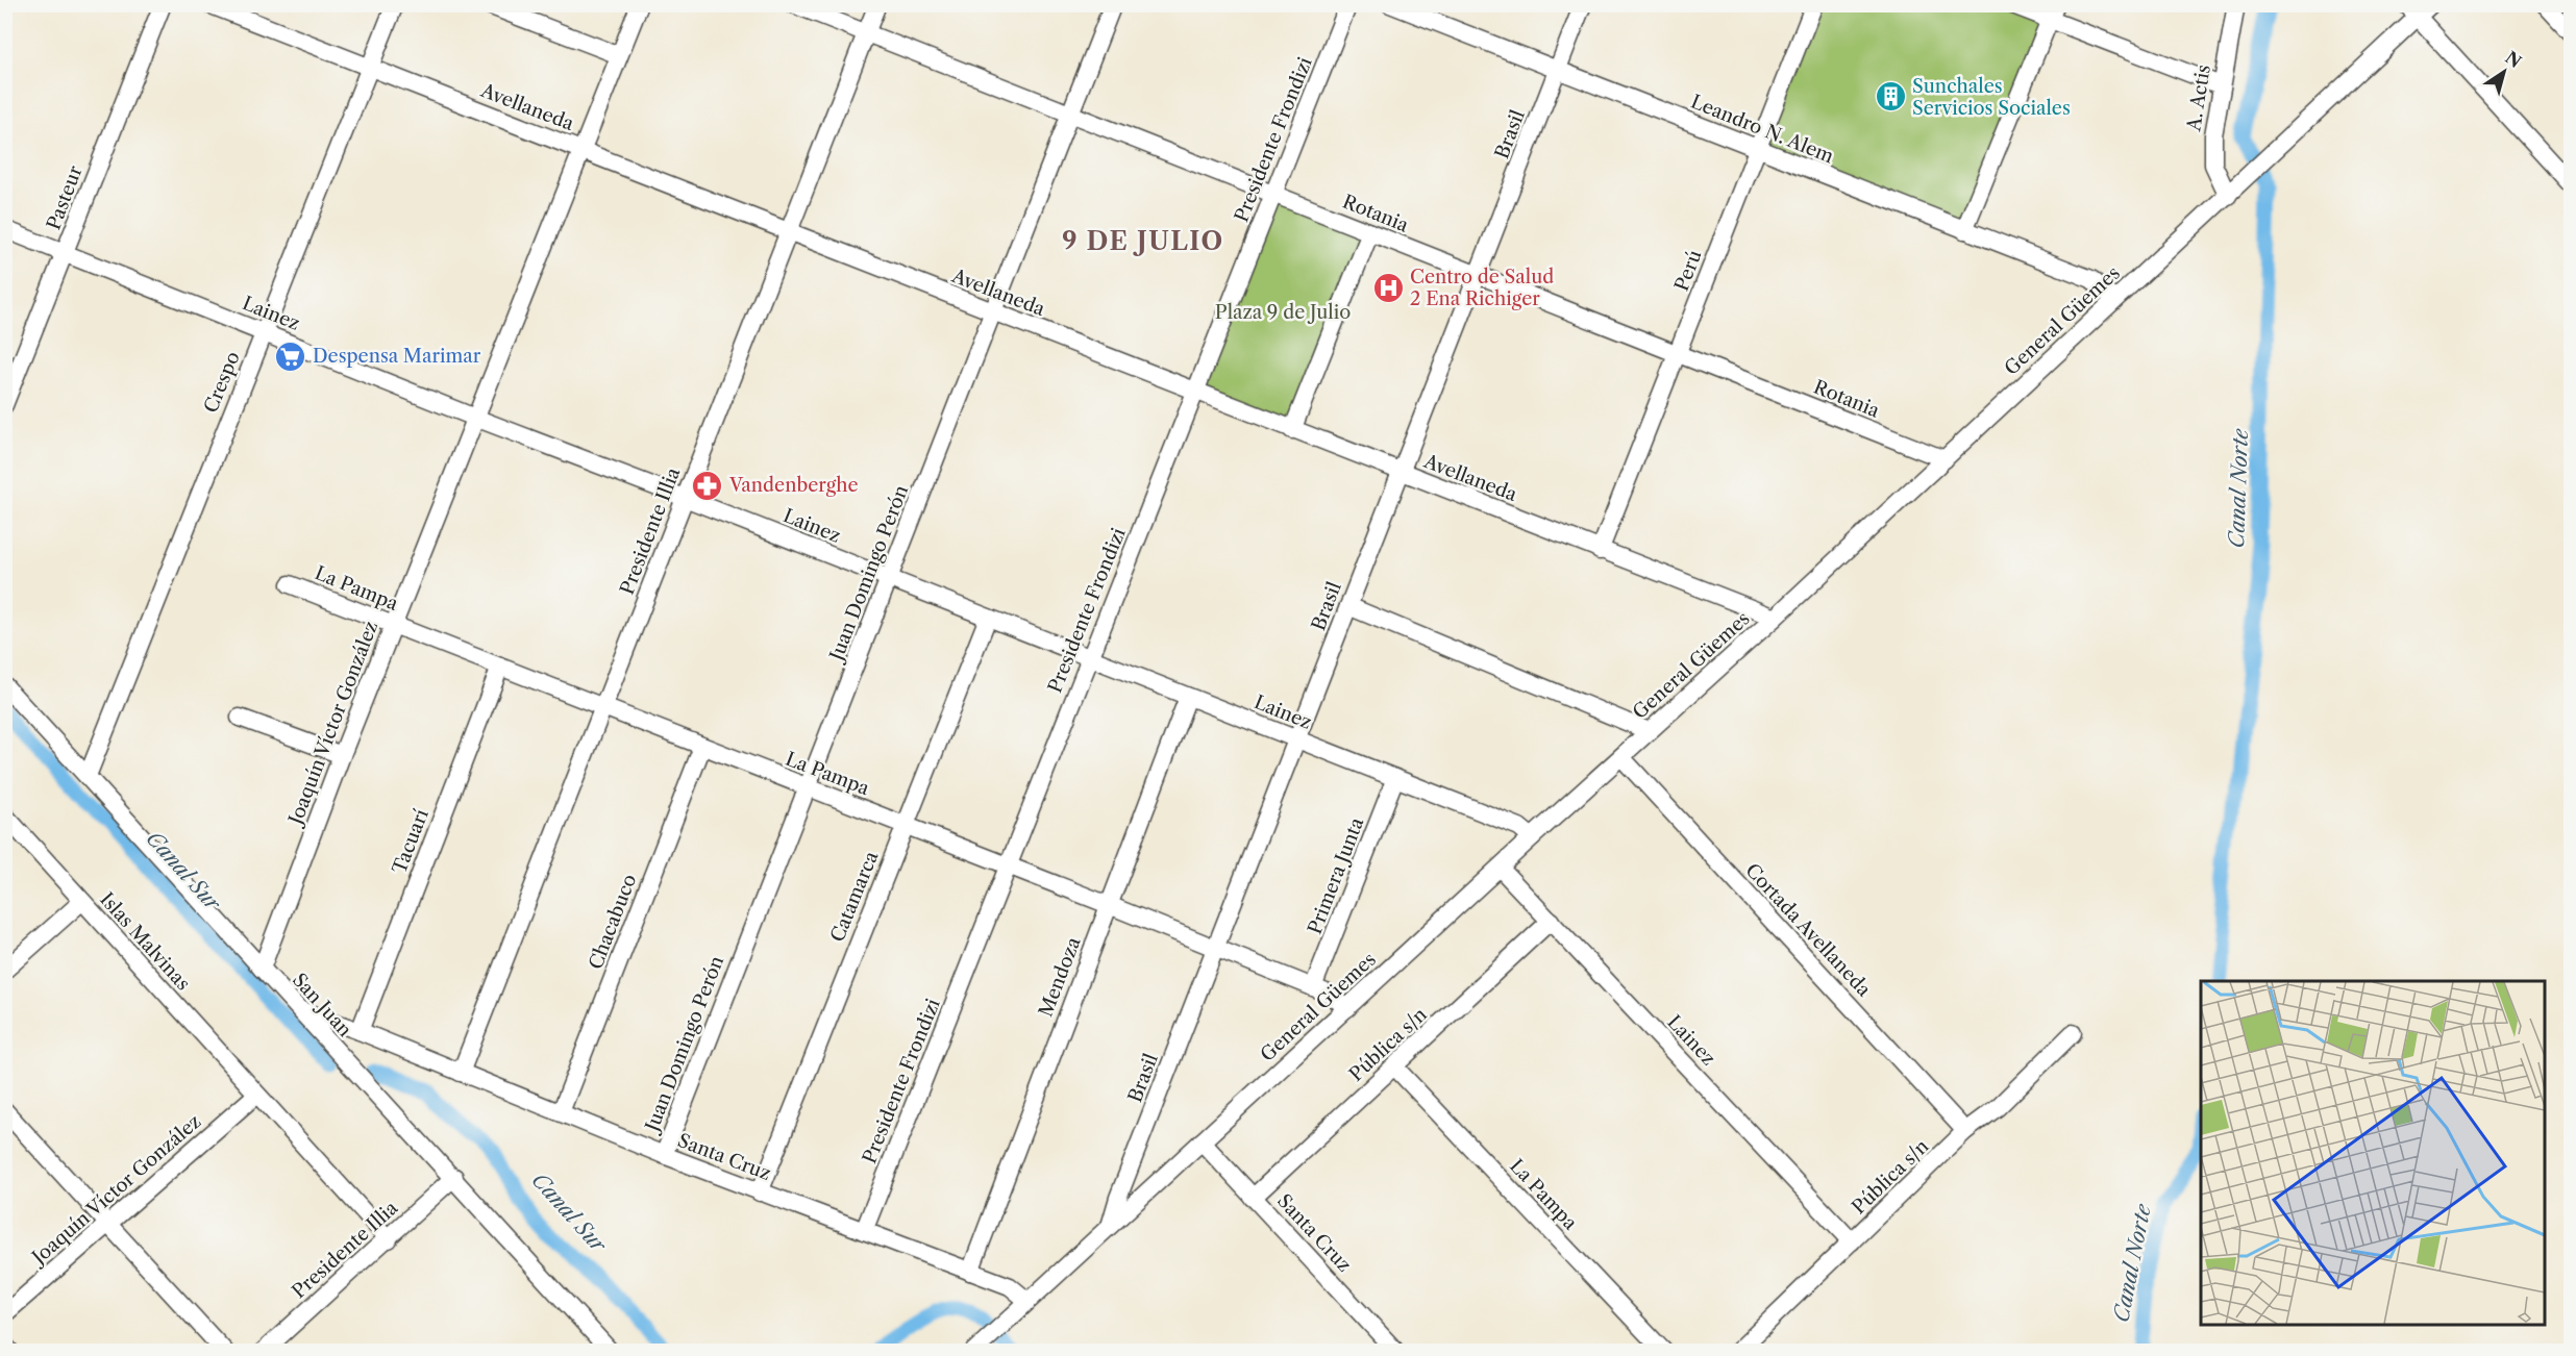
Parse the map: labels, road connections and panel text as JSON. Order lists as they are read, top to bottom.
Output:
{
  "streets": {
    "street": [
      "A. Actis",
      "Avellaneda",
      "Leandro N. Alem",
      "Brasil",
      "Presidente Frondizi",
      "Pasteur",
      "Rotania",
      "Perú",
      "Lainez",
      "General Güemes",
      "Crespo",
      "Presidente Illia",
      "Juan Domingo Perón",
      "La Pampa",
      "Joaquín Víctor González",
      "Tacuarí",
      "Primera Junta",
      "Catamarca",
      "Chacabuco",
      "Cortada Avellaneda",
      "Islas Malvinas",
      "Mendoza",
      "San Juan",
      "Pública s/n",
      "Santa Cruz"
    ]
  },
  "crossings": [
    ["A. Actis", "General Güemes"],
    ["Avellaneda", "Brasil"],
    ["Avellaneda", "Presidente Frondizi"],
    ["Avellaneda", "Perú"],
    ["Avellaneda", "General Güemes"],
    ["Avellaneda", "Crespo"],
    ["Avellaneda", "Presidente Illia"],
    ["Avellaneda", "Juan Domingo Perón"],
    ["Avellaneda", "Joaquín Víctor González"],
    ["Leandro N. Alem", "Brasil"],
    ["Leandro N. Alem", "Perú"],
    ["Leandro N. Alem", "General Güemes"],
    ["Brasil", "Rotania"],
    ["Brasil", "Lainez"],
    ["Brasil", "General Güemes"],
    ["Brasil", "La Pampa"],
    ["Presidente Frondizi", "Rotania"],
    ["Presidente Frondizi", "Lainez"],
    ["Presidente Frondizi", "La Pampa"],
    ["Presidente Frondizi", "Santa Cruz"],
    ["Pasteur", "Lainez"],
    ["Rotania", "Perú"],
    ["Rotania", "General Güemes"],
    ["Rotania", "Presidente Illia"],
    ["Rotania", "Juan Domingo Perón"],
    ["Lainez", "General Güemes"],
    ["Lainez", "Crespo"],
    ["Lainez", "Presidente Illia"],
    ["Lainez", "Juan Domingo Perón"],
    ["Lainez", "Joaquín Víctor González"],
    ["Lainez", "Primera Junta"],
    ["Lainez", "Catamarca"],
    ["Lainez", "Mendoza"],
    ["Lainez", "Pública s/n"],
    ["General Güemes", "La Pampa"],
    ["General Güemes", "Cortada Avellaneda"],
    ["General Güemes", "Santa Cruz"],
    ["Crespo", "San Juan"],
    ["Presidente Illia", "La Pampa"],
    ["Presidente Illia", "Islas Malvinas"],
    ["Presidente Illia", "San Juan"],
    ["Presidente Illia", "Santa Cruz"],
    ["Juan Domingo Perón", "La Pampa"],
    ["Juan Domingo Perón", "Santa Cruz"],
    ["La Pampa", "Joaquín Víctor González"],
    ["La Pampa", "Tacuarí"],
    ["La Pampa", "Primera Junta"],
    ["La Pampa", "Catamarca"],
    ["La Pampa", "Chacabuco"],
    ["La Pampa", "Mendoza"],
    ["La Pampa", "Pública s/n"],
    ["Joaquín Víctor González", "Islas Malvinas"],
    ["Joaquín Víctor González", "San Juan"],
    ["Tacuarí", "Santa Cruz"],
    ["Catamarca", "Santa Cruz"],
    ["Chacabuco", "Santa Cruz"],
    ["Cortada Avellaneda", "Pública s/n"],
    ["Mendoza", "Santa Cruz"],
    ["San Juan", "Santa Cruz"],
    ["Pública s/n", "Santa Cruz"]
  ],
  "districts": ["9 DE JULIO"],
  "water": ["Canal Norte", "Canal Sur"],
  "parks": ["Plaza 9 de Julio"],
  "places": {
    "building": ["Sunchales Servicios Sociales"],
    "hospital": ["Centro de Salud 2 Ena Richiger"],
    "supermarket": ["Despensa Marimar"],
    "pharmacy": ["Vandenberghe"]
  },
  "north": "top right"
}
